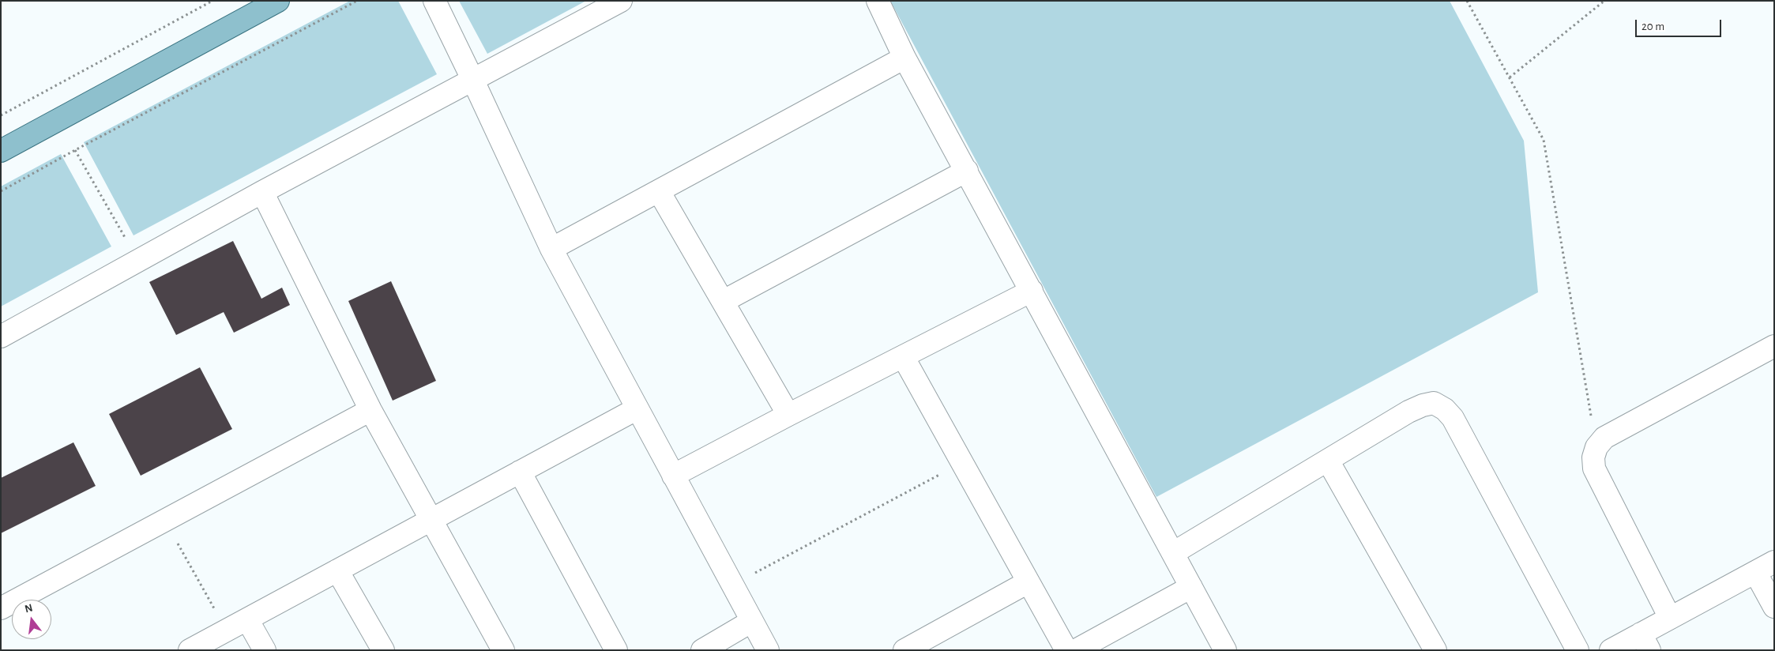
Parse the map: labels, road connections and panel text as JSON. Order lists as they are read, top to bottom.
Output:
{
  "scale_bar": "20 m",
  "north": "top"
}
